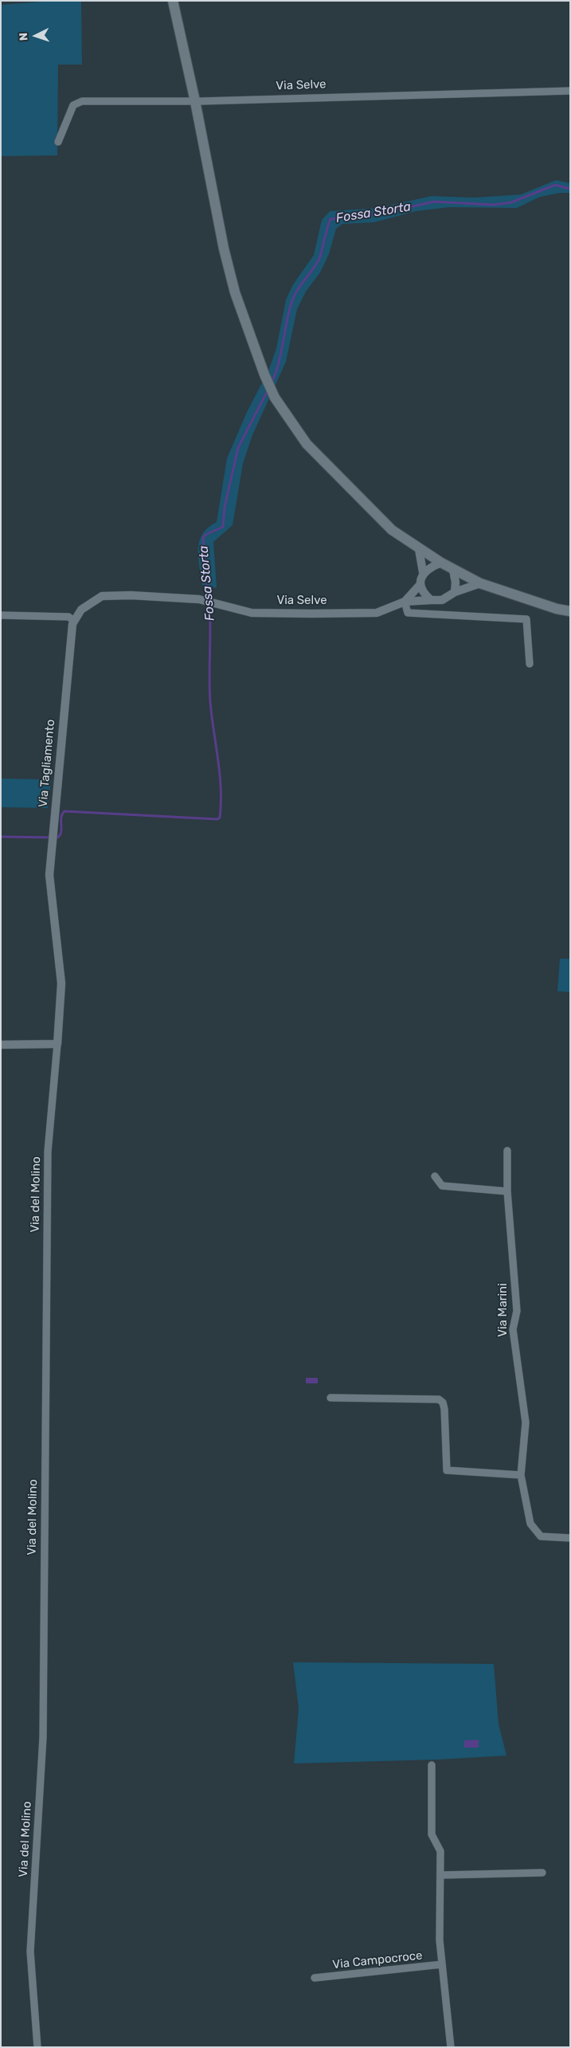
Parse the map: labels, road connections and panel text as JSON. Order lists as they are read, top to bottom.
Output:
{
  "streets": {
    "street": [
      "Via Selve",
      "Via Tagliamento",
      "Via del Molino",
      "Via Marini",
      "Via Campocroce"
    ]
  },
  "crossings": [
    ["Via Selve", "Via Tagliamento"],
    ["Via Tagliamento", "Via del Molino"]
  ],
  "water": ["Fossa Storta"],
  "north": "left"
}
